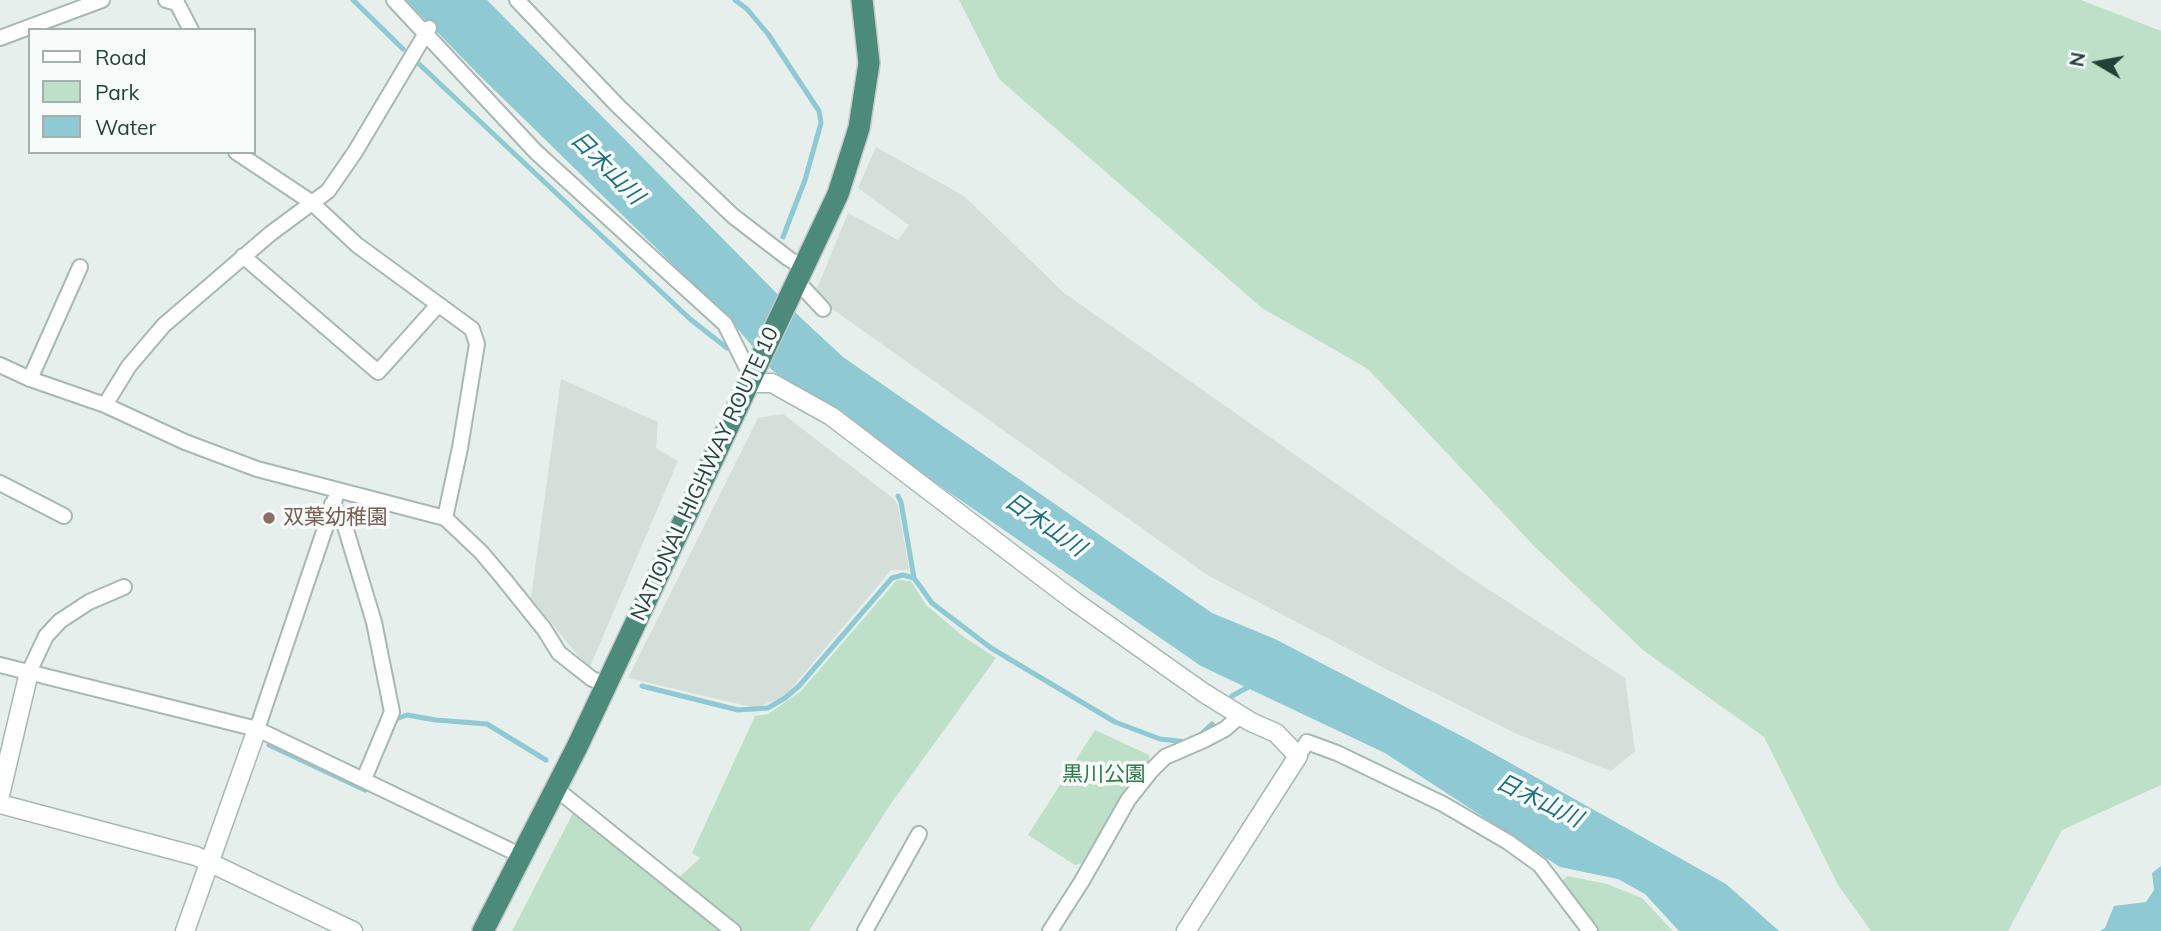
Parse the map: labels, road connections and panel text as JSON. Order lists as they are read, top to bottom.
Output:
{
  "streets": {
    "highway": ["NATIONAL HIGHWAY ROUTE 10"]
  },
  "water": ["日木山川"],
  "parks": ["黒川公園"],
  "places": ["双葉幼稚園"],
  "legend": ["Road", "Park", "Water"],
  "north": "left"
}
